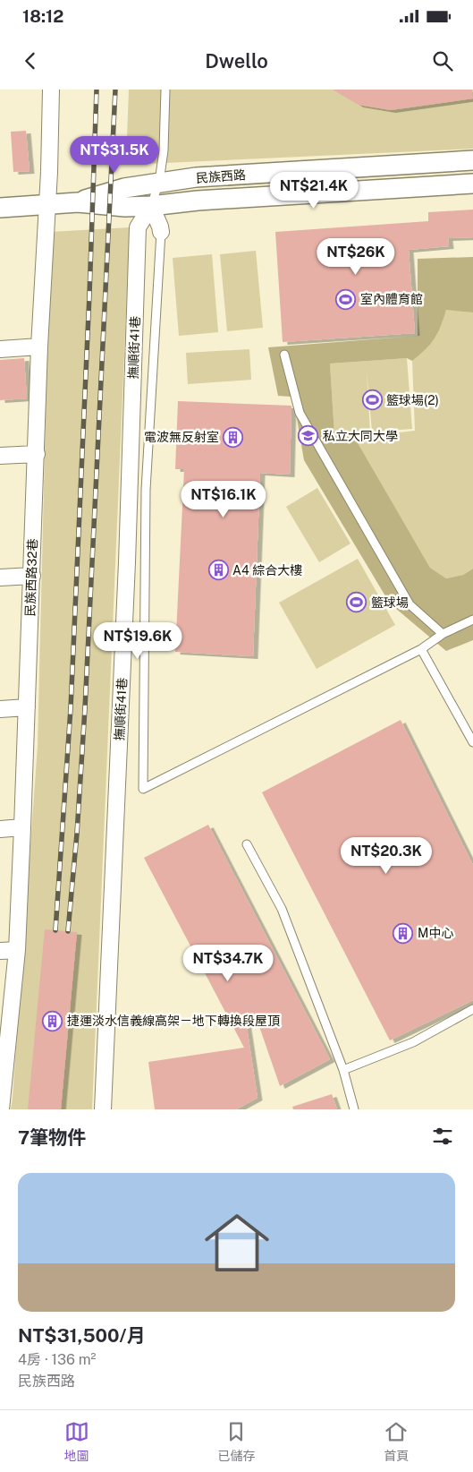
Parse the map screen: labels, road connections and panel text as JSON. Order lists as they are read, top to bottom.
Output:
{
  "streets": {
    "street": ["民族西路", "撫順街41巷", "民族西路32巷"]
  },
  "crossings": [
    ["民族西路", "撫順街41巷"],
    ["民族西路", "民族西路32巷"]
  ],
  "places": {
    "sports": ["室內體育館", "籃球場(2)", "籃球場"],
    "school or university": ["私立大同大學"],
    "building": [
      "電波無反射室",
      "A4 綜合大樓",
      "M中心",
      "捷運淡水信義線高架－地下轉換段屋頂"
    ]
  },
  "page": {
    "status": "18:12",
    "header": "Dwello",
    "price": [
      "NT$31.5K",
      "NT$21.4K",
      "NT$26K",
      "NT$16.1K",
      "NT$19.6K",
      "NT$20.3K",
      "NT$34.7K"
    ],
    "heading": "7筆物件",
    "list": [
      {
        "name": "NT$31,500/月",
        "note": "4房 · 136 m² · 民族西路"
      }
    ],
    "tabs": ["地圖", "已儲存", "首頁"]
  }
}
